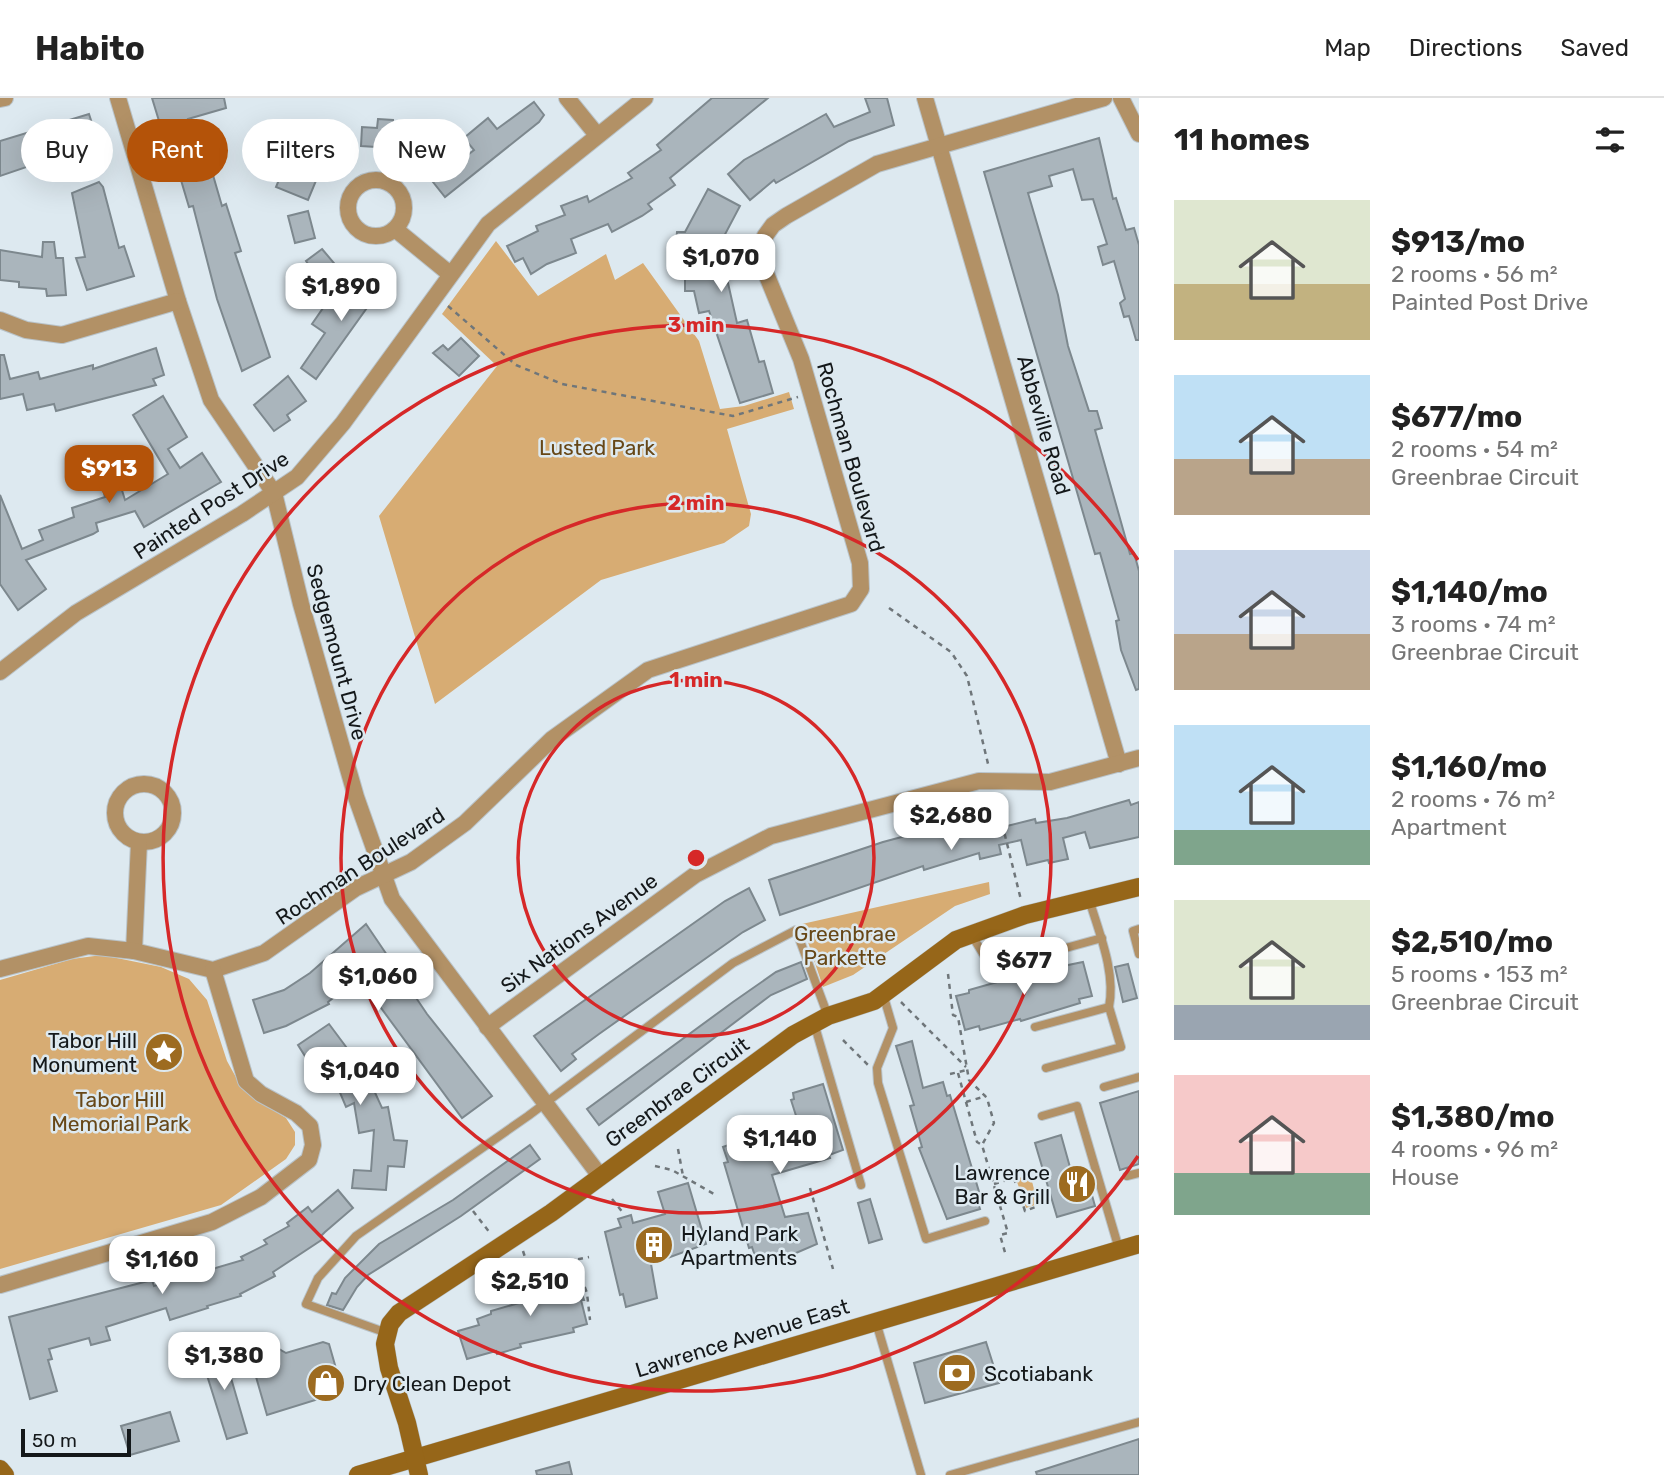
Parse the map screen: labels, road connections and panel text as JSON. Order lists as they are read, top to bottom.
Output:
{
  "streets": {
    "street": [
      "Abbeville Road",
      "Rochman Boulevard",
      "Painted Post Drive",
      "Sedgemount Drive",
      "Six Nations Avenue",
      "Greenbrae Circuit",
      "Lawrence Avenue East"
    ]
  },
  "crossings": [
    ["Abbeville Road", "Rochman Boulevard"],
    ["Abbeville Road", "Six Nations Avenue"],
    ["Rochman Boulevard", "Sedgemount Drive"],
    ["Painted Post Drive", "Sedgemount Drive"],
    ["Sedgemount Drive", "Six Nations Avenue"],
    ["Sedgemount Drive", "Greenbrae Circuit"]
  ],
  "parks": ["Lusted Park", "Greenbrae Parkette", "Tabor Hill Memorial Park"],
  "places": {
    "place": ["Tabor Hill Monument"],
    "restaurant": ["Lawrence Bar & Grill"],
    "building": ["Hyland Park Apartments"],
    "bank": ["Scotiabank"],
    "shop": ["Dry Clean Depot"]
  },
  "scale_bar": "50 m",
  "page": {
    "header": "Habito",
    "nav": ["Map", "Directions", "Saved"],
    "heading": "11 homes",
    "chip": [
      "Buy",
      "Rent",
      "Filters",
      "New"
    ],
    "list": [
      {
        "name": "$913/mo",
        "note": "2 rooms · 56 m² · Painted Post Drive"
      },
      {
        "name": "$677/mo",
        "note": "2 rooms · 54 m² · Greenbrae Circuit"
      },
      {
        "name": "$1,140/mo",
        "note": "3 rooms · 74 m² · Greenbrae Circuit"
      },
      {
        "name": "$1,160/mo",
        "note": "2 rooms · 76 m² · Apartment"
      },
      {
        "name": "$2,510/mo",
        "note": "5 rooms · 153 m² · Greenbrae Circuit"
      },
      {
        "name": "$1,380/mo",
        "note": "4 rooms · 96 m² · House"
      }
    ],
    "price": [
      "$1,070",
      "$1,890",
      "$913",
      "$2,680",
      "$677",
      "$1,060",
      "$1,040",
      "$1,140",
      "$1,160",
      "$2,510",
      "$1,380"
    ],
    "scale": "50 m"
  },
  "rings": ["3 min", "2 min", "1 min"]
}
